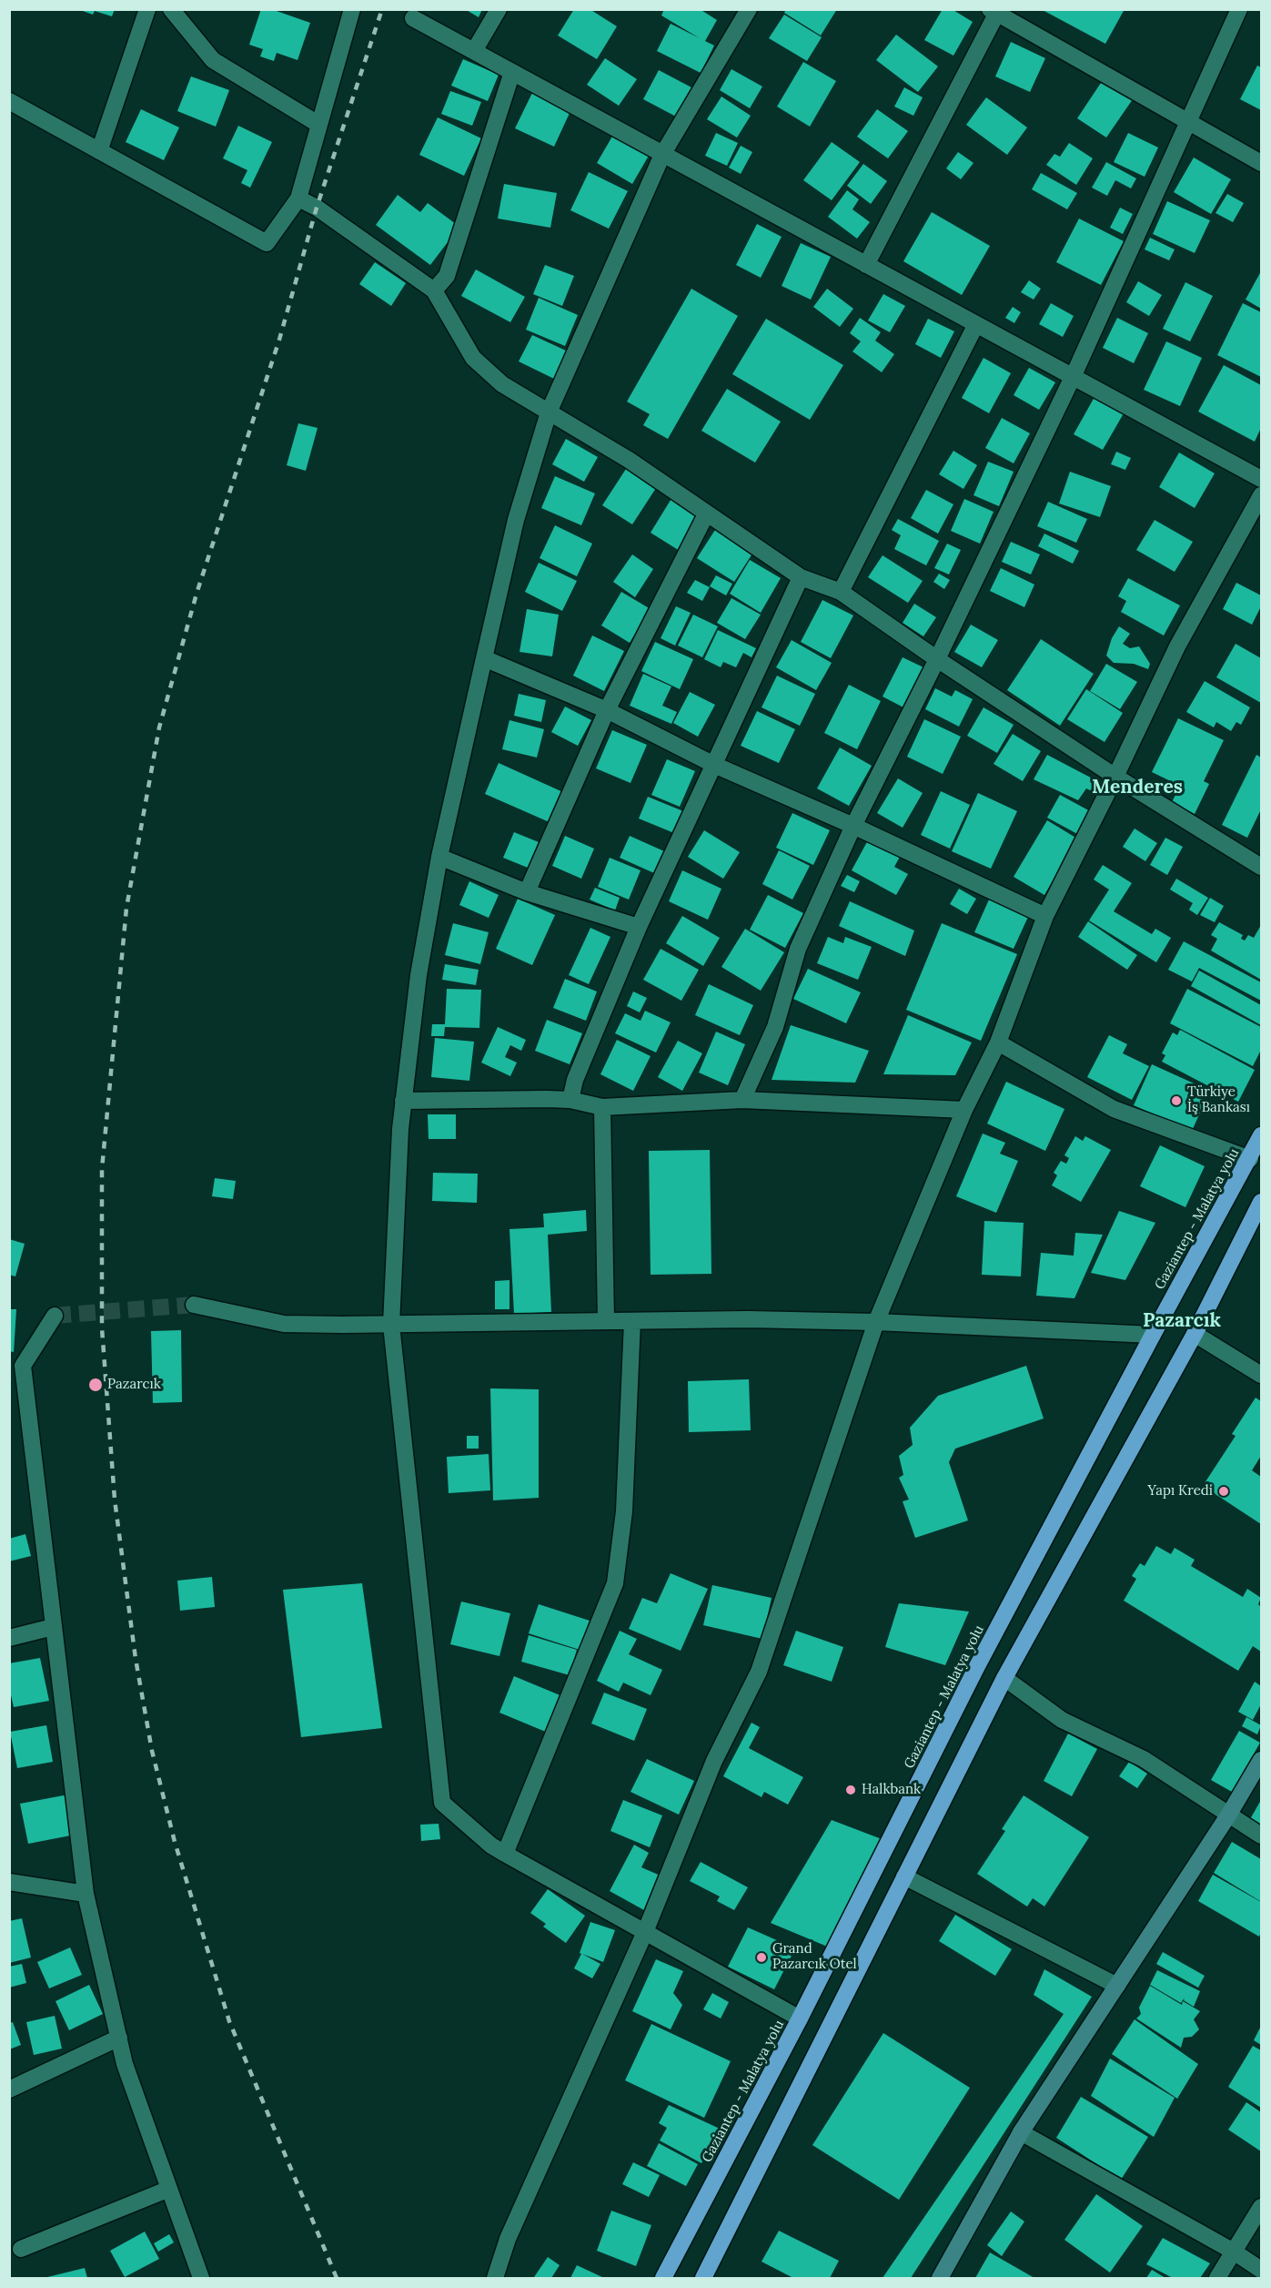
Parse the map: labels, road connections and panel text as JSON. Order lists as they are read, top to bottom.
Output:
{
  "streets": {
    "highway": ["Gaziantep - Malatya yolu"]
  },
  "districts": ["Menderes", "Pazarcık"],
  "places": [
    "Türkiye İş Bankası",
    "Pazarcık",
    "Yapı Kredi",
    "Halkbank",
    "Grand Pazarcık Otel"
  ]
}
